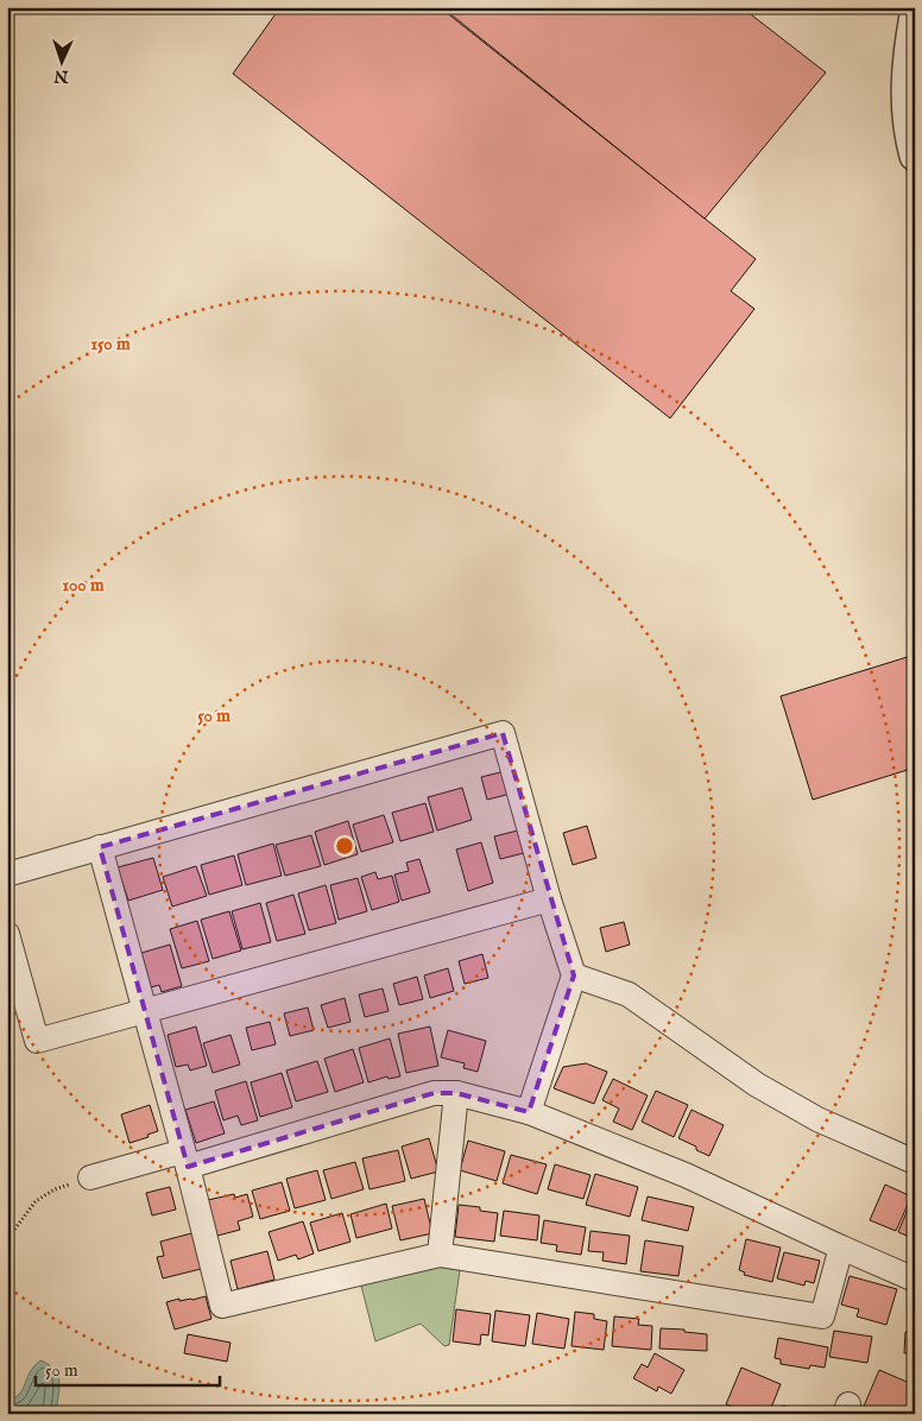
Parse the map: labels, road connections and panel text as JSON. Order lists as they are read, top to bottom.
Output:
{
  "scale_bar": "50 m",
  "north": "bottom",
  "rings": ["150 m", "100 m", "50 m"]
}
